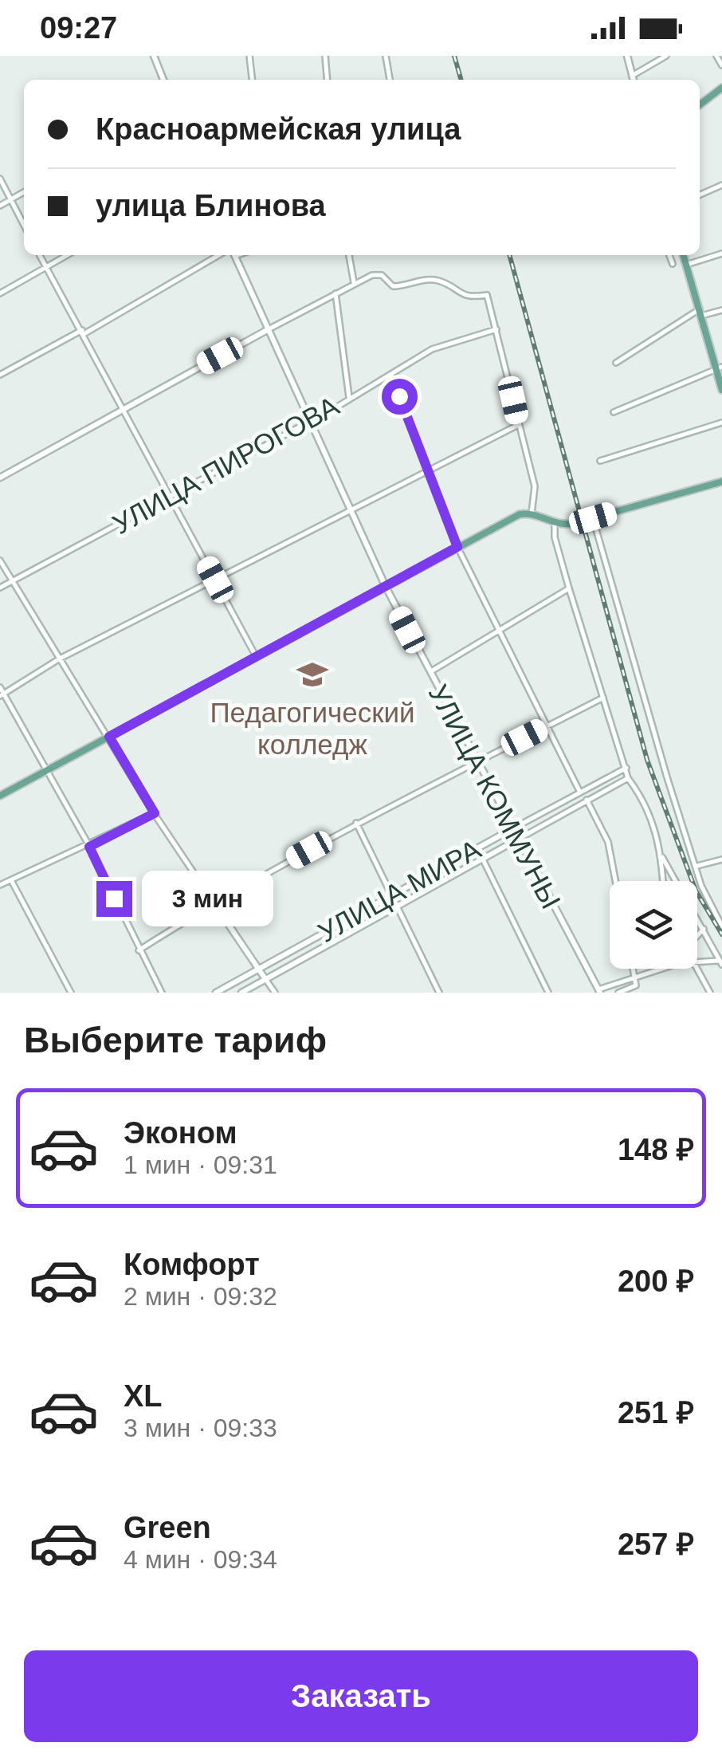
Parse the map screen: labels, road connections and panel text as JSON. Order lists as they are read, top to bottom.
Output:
{
  "streets": {
    "street": ["УЛИЦА ПИРОГОВА", "УЛИЦА КОММУНЫ", "УЛИЦА МИРА"]
  },
  "crossings": [
    ["УЛИЦА ПИРОГОВА", "УЛИЦА КОММУНЫ"],
    ["УЛИЦА КОММУНЫ", "УЛИЦА МИРА"]
  ],
  "places": {
    "school or university": ["Педагогический колледж"]
  },
  "page": {
    "status": "09:27",
    "banner": ["Красноармейская улица", "улица Блинова"],
    "bubble": "3 мин",
    "heading": "Выберите тариф",
    "list": [
      {
        "name": "Эконом",
        "note": "1 мин · 09:31",
        "value": "148 ₽"
      },
      {
        "name": "Комфорт",
        "note": "2 мин · 09:32",
        "value": "200 ₽"
      },
      {
        "name": "XL",
        "note": "3 мин · 09:33",
        "value": "251 ₽"
      },
      {
        "name": "Green",
        "note": "4 мин · 09:34",
        "value": "257 ₽"
      }
    ],
    "buttons": "Заказать"
  }
}
